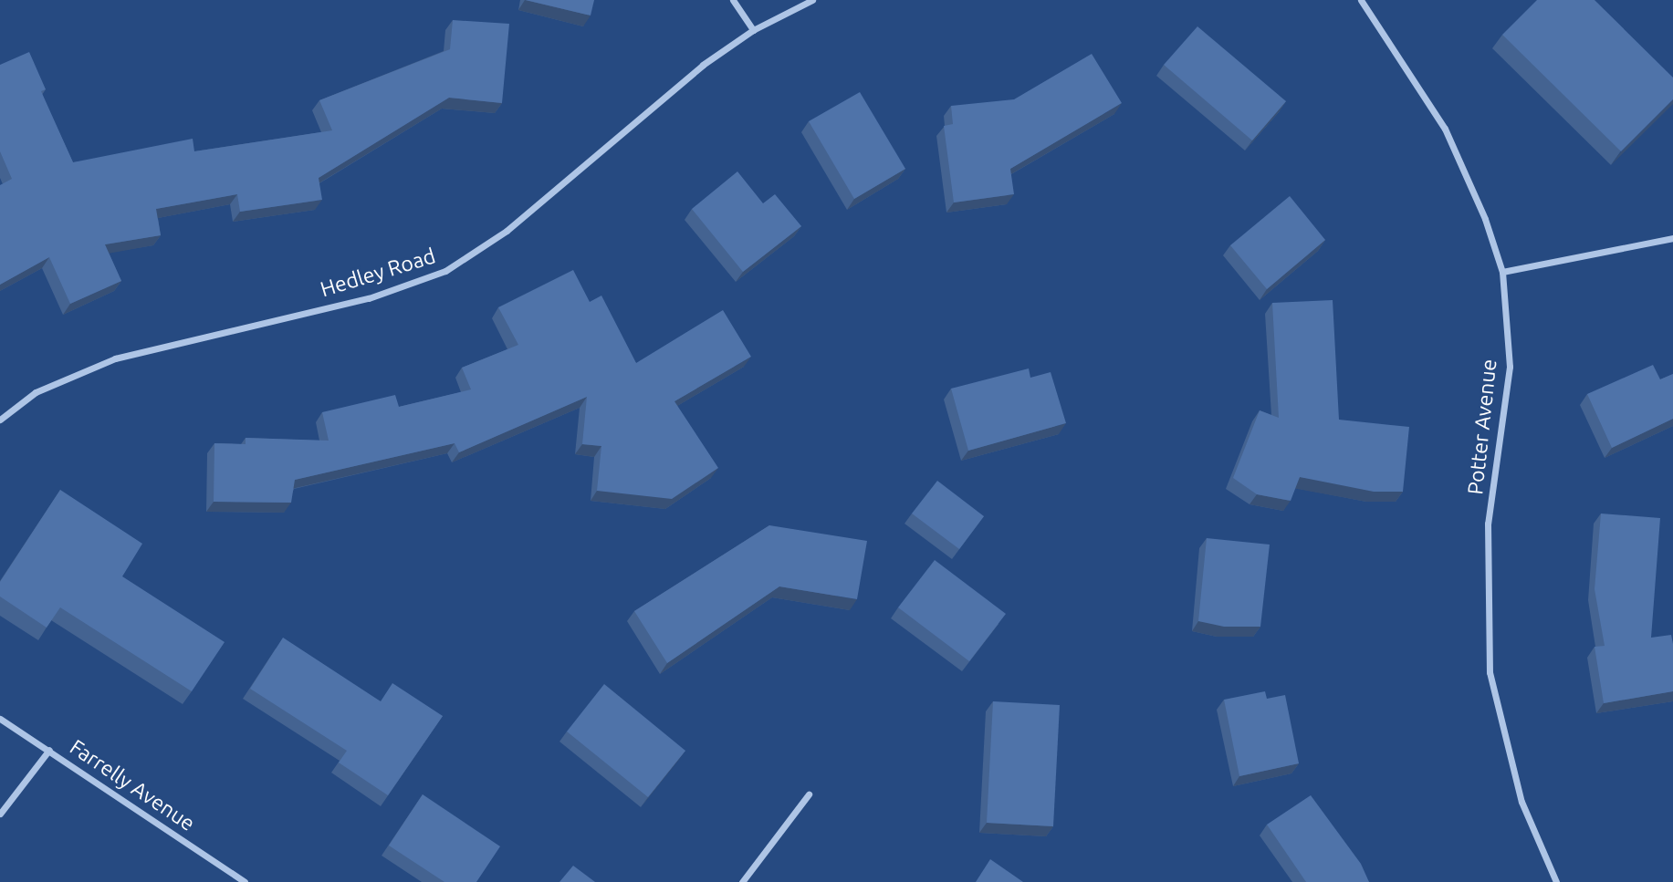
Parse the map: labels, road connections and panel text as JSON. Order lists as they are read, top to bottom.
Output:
{
  "streets": {
    "street": ["Hedley Road", "Potter Avenue", "Farrelly Avenue"]
  }
}
